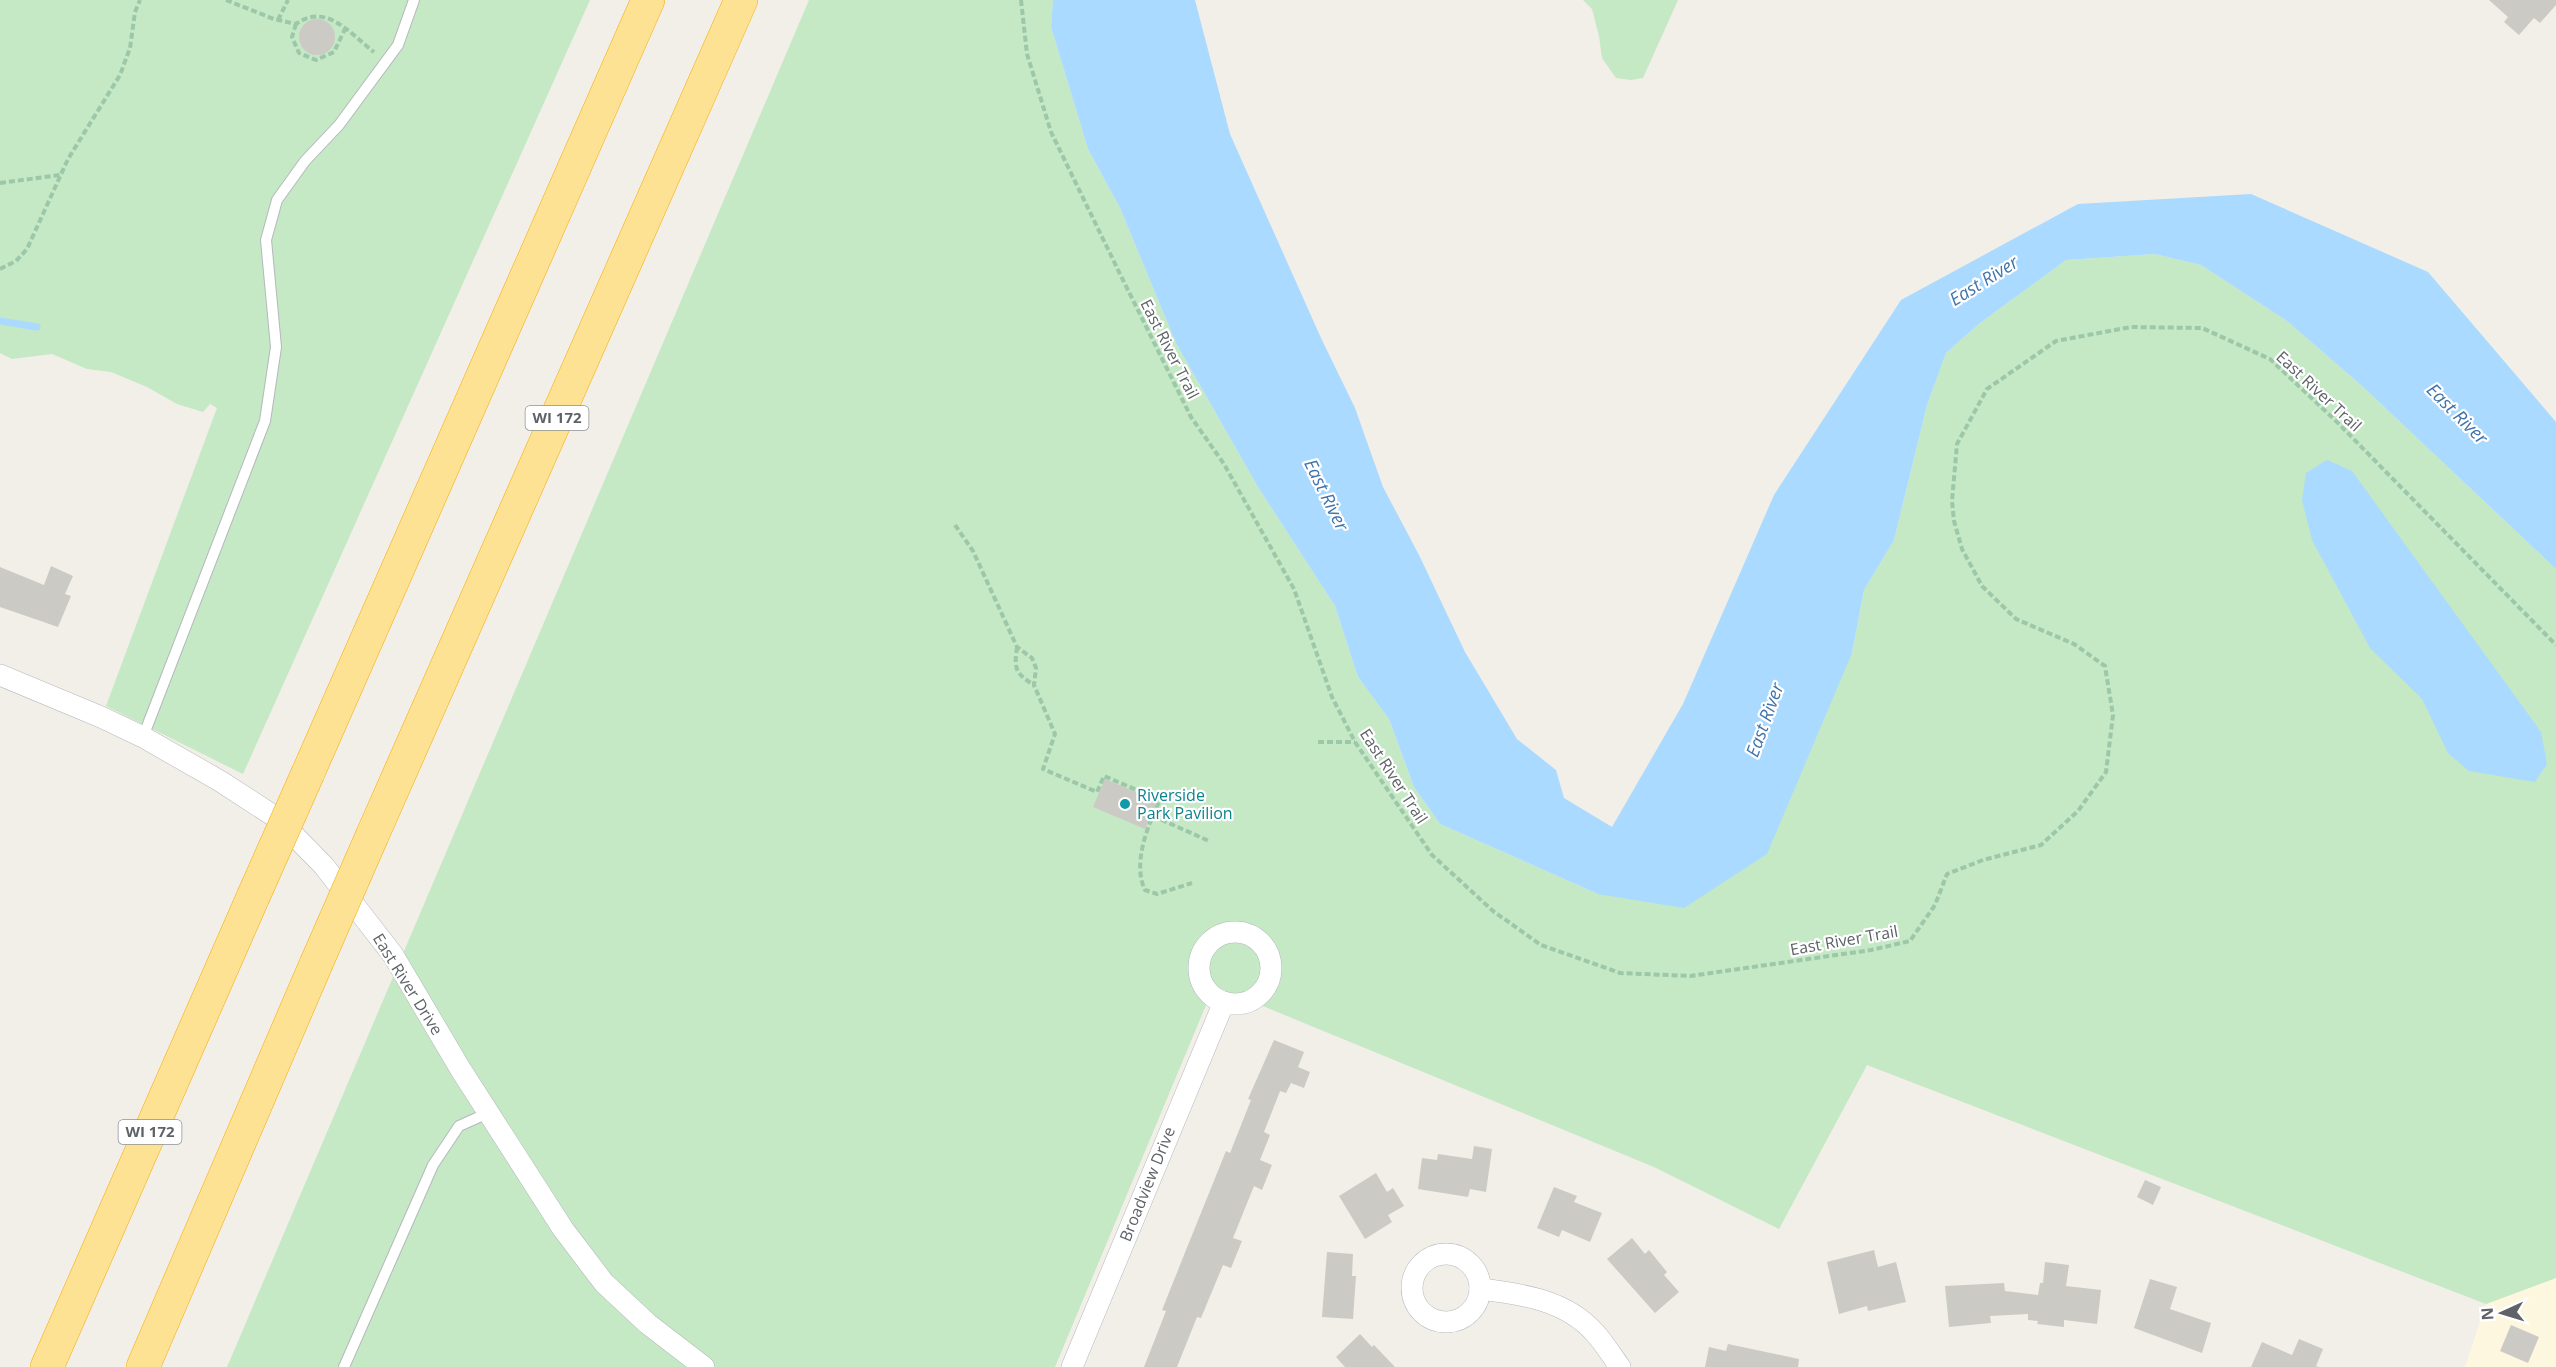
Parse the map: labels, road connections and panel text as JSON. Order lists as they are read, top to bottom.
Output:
{
  "streets": {
    "highway": ["WI 172"],
    "street": ["East River Drive", "Broadview Drive"],
    "path": ["East River Trail"]
  },
  "water": ["East River"],
  "places": ["Riverside Park Pavilion"],
  "north": "left"
}
